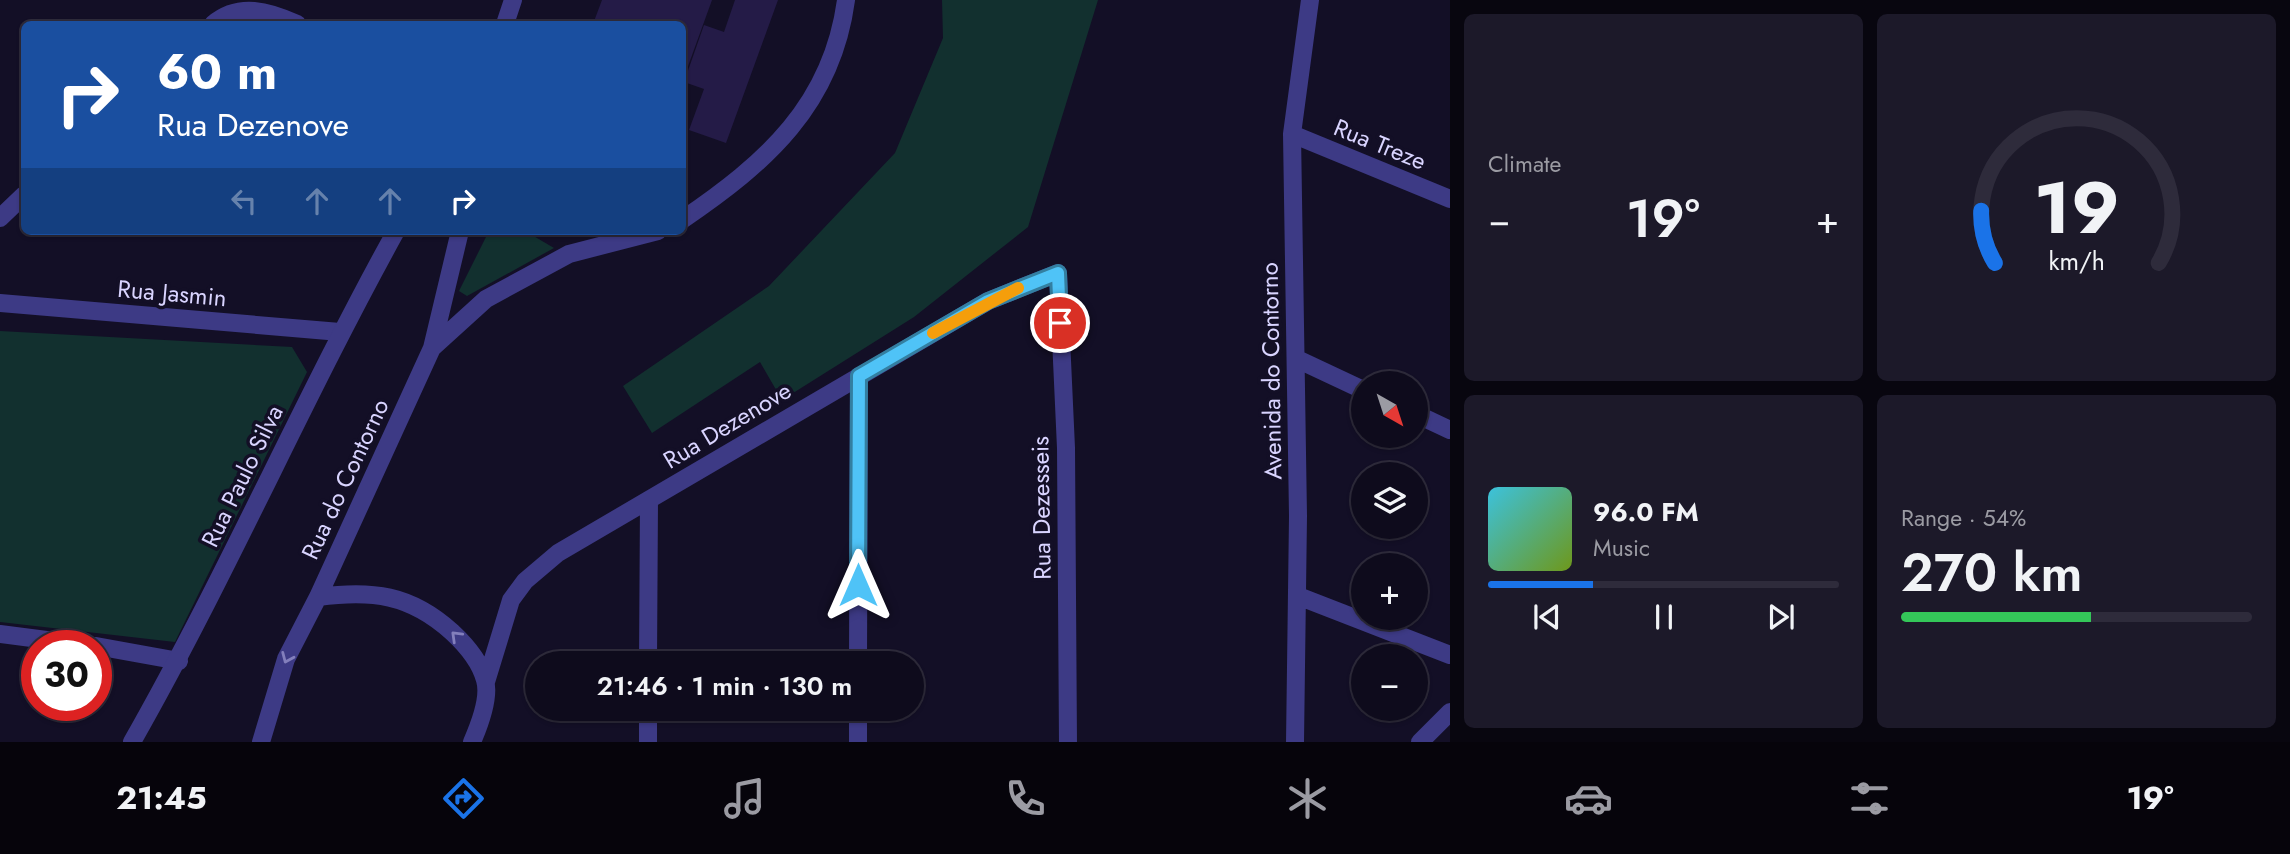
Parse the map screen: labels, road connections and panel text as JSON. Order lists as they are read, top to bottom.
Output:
{
  "streets": {
    "street": [
      "Rua Treze",
      "Rua Jasmin",
      "Avenida do Contorno",
      "Rua Dezenove",
      "Rua Paulo Silva",
      "Rua do Contorno",
      "Rua Dezesseis"
    ]
  },
  "crossings": [
    ["Rua Treze", "Avenida do Contorno"],
    ["Rua Jasmin", "Rua Paulo Silva"],
    ["Rua Dezenove", "Rua Dezesseis"]
  ],
  "north": "bottom right",
  "page": {
    "tile": [
      "Climate",
      ["Range · 54%", "270 km"]
    ],
    "turn": ["60 m", "Rua Dezenove"],
    "heat": ["−", "19°", "+"],
    "map_buttons": ["+", "−"],
    "song": ["96.0 FM", "Music"],
    "limit": "30",
    "trip": "21:46 · 1 min · 130 m",
    "tabs": ["21:45", "19°"],
    "gauge": ["19", "km/h"]
  }
}
